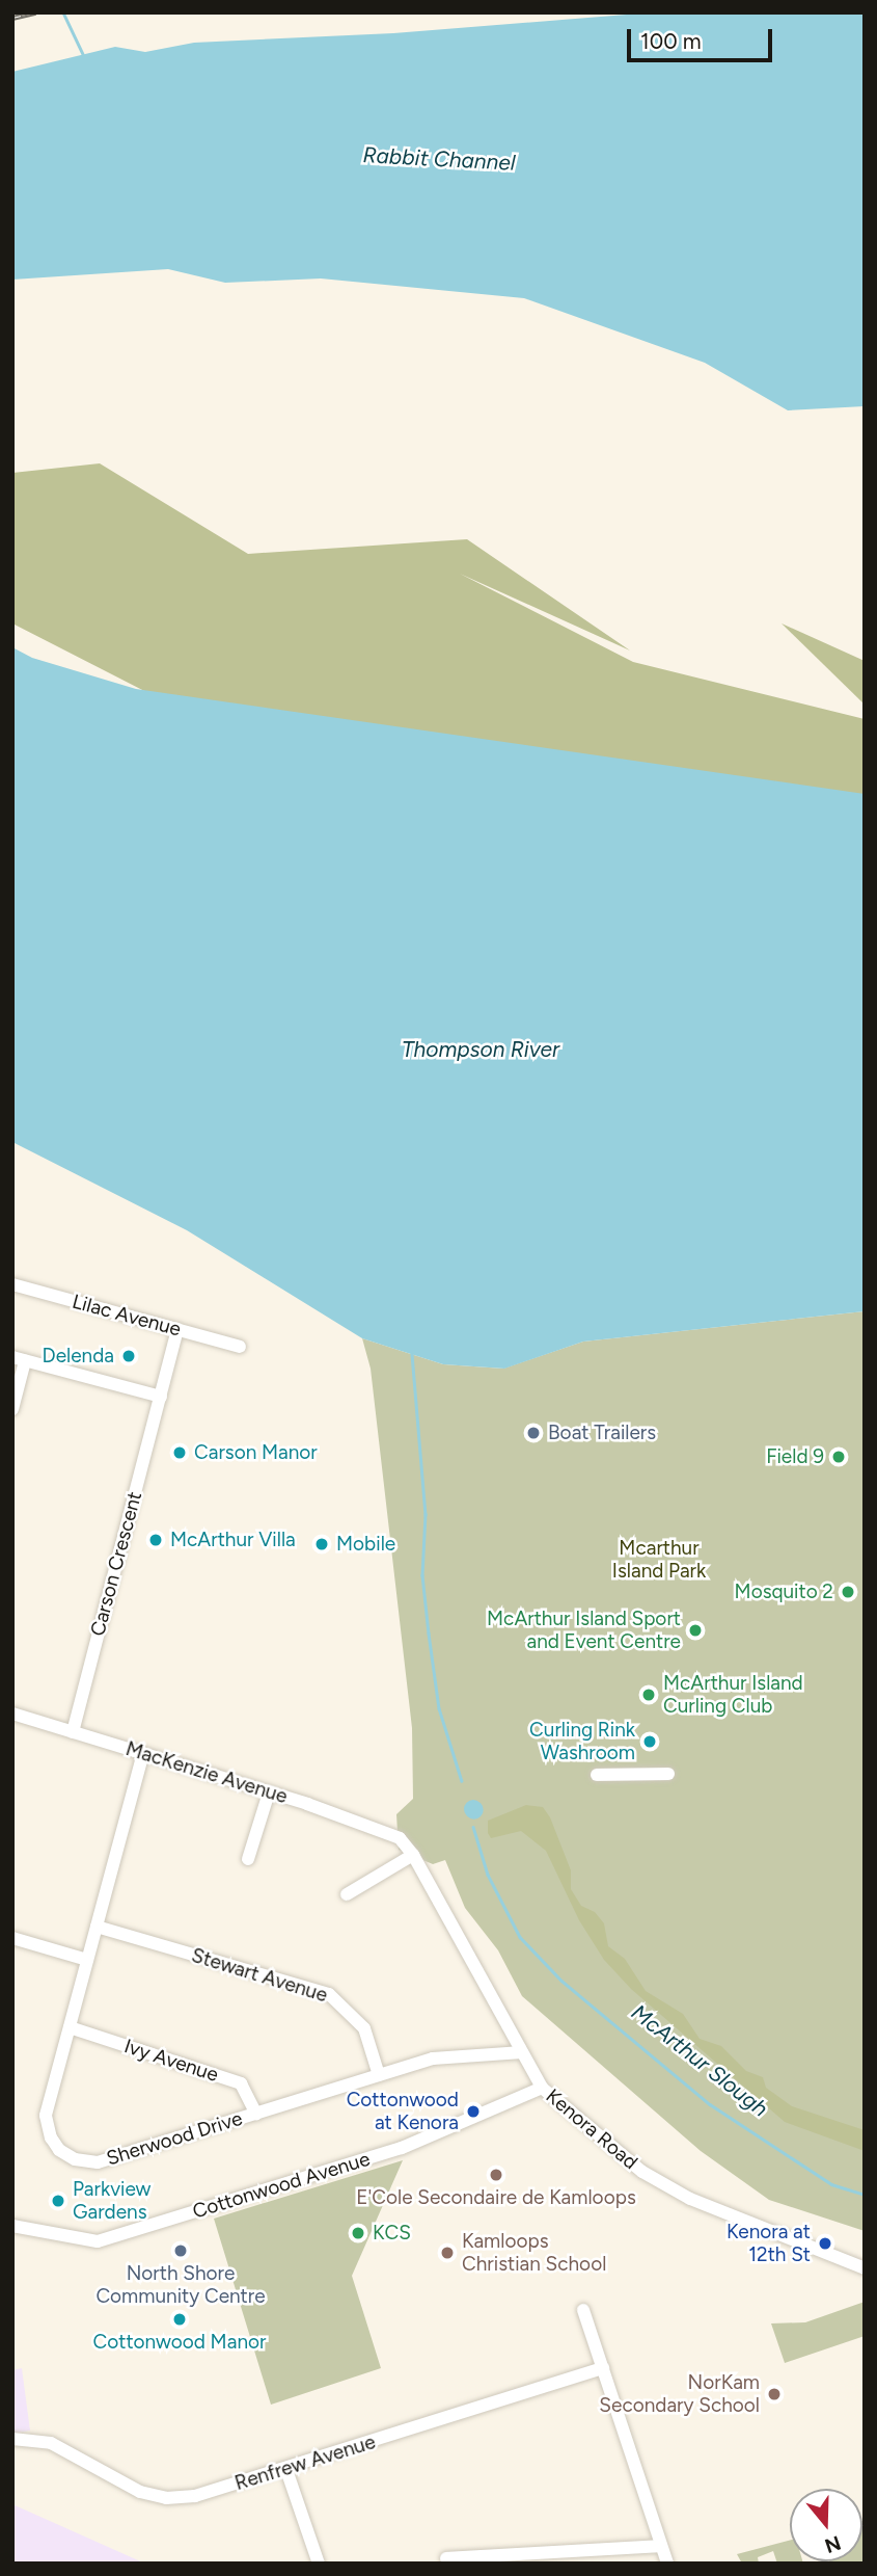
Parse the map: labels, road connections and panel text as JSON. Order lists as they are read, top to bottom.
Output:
{
  "streets": {
    "street": [
      "Lilac Avenue",
      "Carson Crescent",
      "MacKenzie Avenue",
      "Stewart Avenue",
      "Ivy Avenue",
      "Kenora Road",
      "Sherwood Drive",
      "Cottonwood Avenue",
      "Renfrew Avenue"
    ]
  },
  "crossings": [
    ["Lilac Avenue", "Carson Crescent"],
    ["Carson Crescent", "MacKenzie Avenue"],
    ["MacKenzie Avenue", "Kenora Road"],
    ["MacKenzie Avenue", "Sherwood Drive"],
    ["Stewart Avenue", "Sherwood Drive"],
    ["Ivy Avenue", "Sherwood Drive"],
    ["Kenora Road", "Sherwood Drive"],
    ["Kenora Road", "Cottonwood Avenue"]
  ],
  "water": ["Rabbit Channel", "Thompson River", "McArthur Slough"],
  "parks": ["Mcarthur Island Park"],
  "places": [
    "Delenda",
    "Boat Trailers",
    "Carson Manor",
    "Field 9",
    "McArthur Villa",
    "Mobile",
    "Mosquito 2",
    "McArthur Island Sport and Event Centre",
    "McArthur Island Curling Club",
    "Curling Rink Washroom",
    "Cottonwood at Kenora",
    "E'Cole Secondaire de Kamloops",
    "Parkview Gardens",
    "KCS",
    "Kenora at 12th St",
    "North Shore Community Centre",
    "Kamloops Christian School",
    "Cottonwood Manor",
    "NorKam Secondary School"
  ],
  "scale_bar": "100 m",
  "north": "bottom"
}
